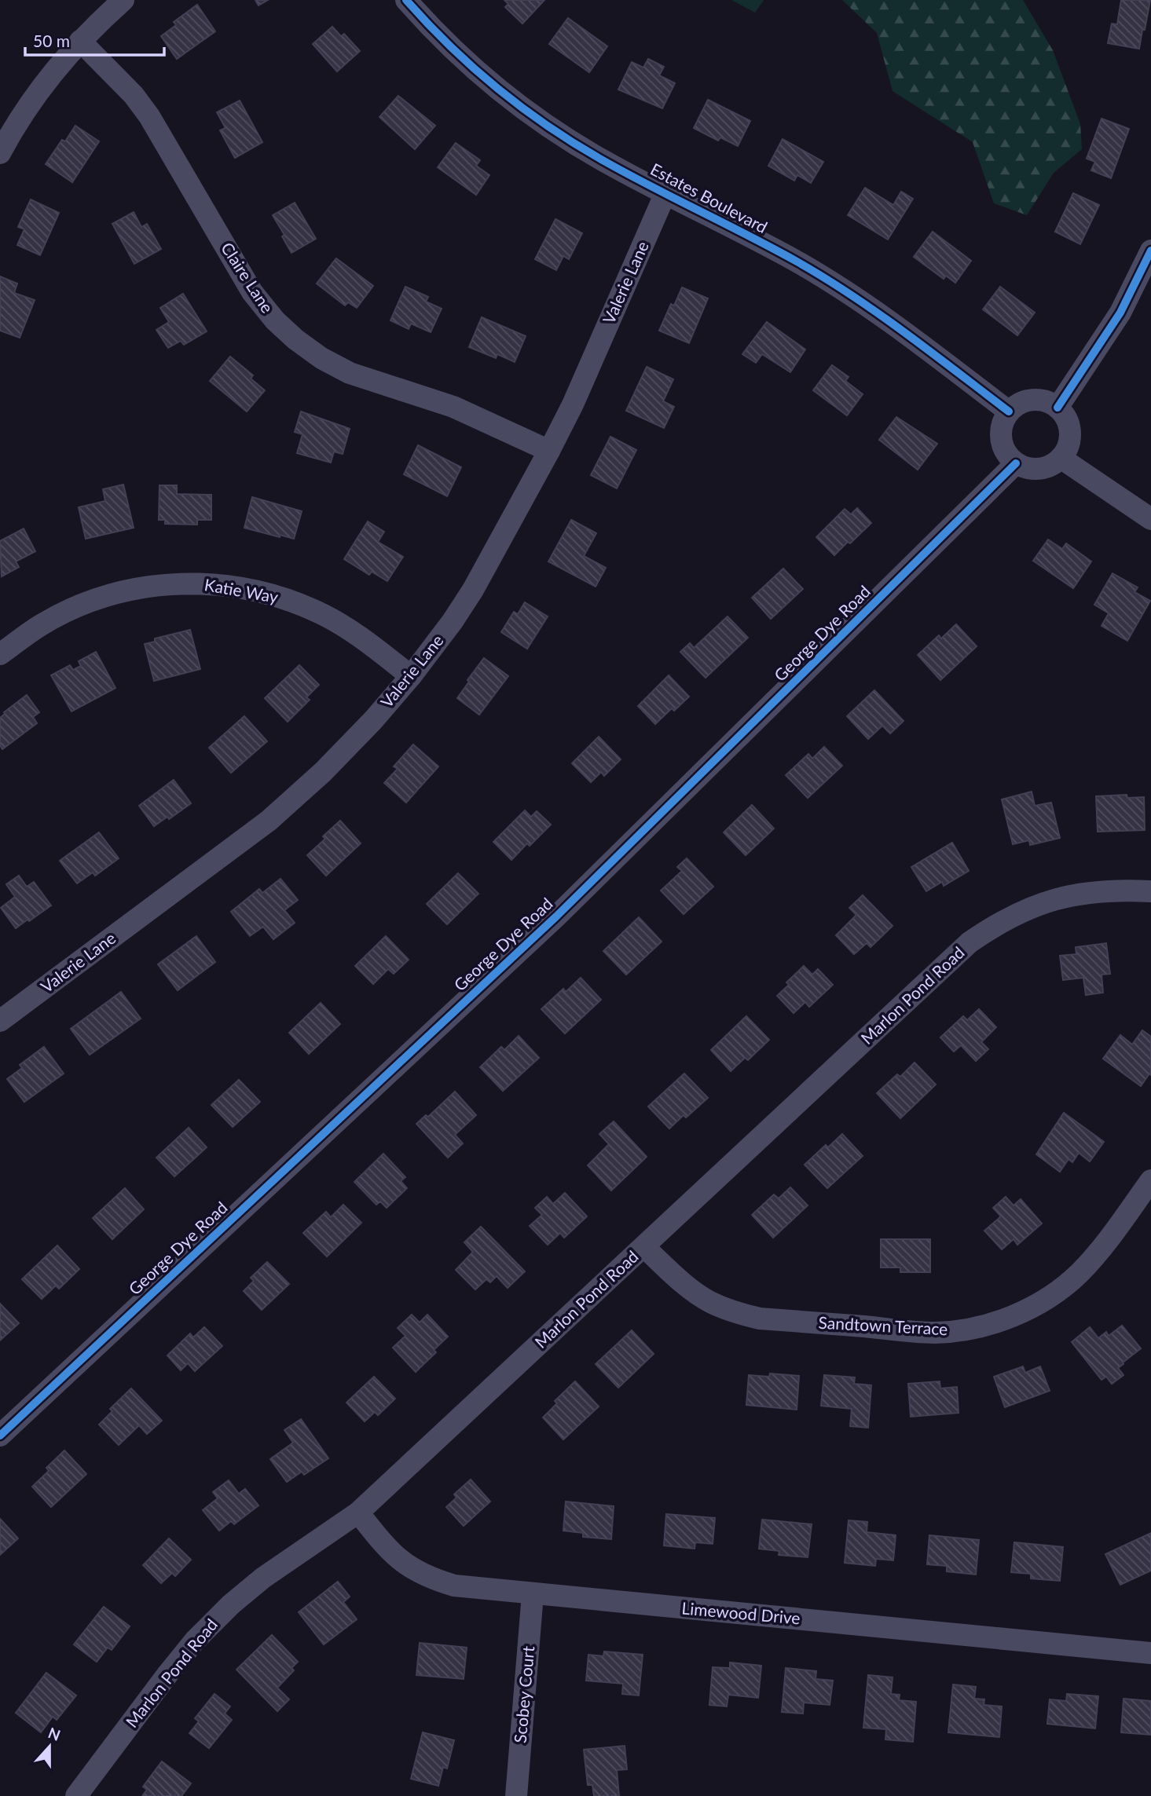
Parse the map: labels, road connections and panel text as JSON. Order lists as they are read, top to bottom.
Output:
{
  "streets": {
    "street": [
      "Estates Boulevard",
      "Claire Lane",
      "Valerie Lane",
      "Katie Way",
      "George Dye Road",
      "Marlon Pond Road",
      "Sandtown Terrace",
      "Limewood Drive",
      "Scobey Court"
    ]
  },
  "crossings": [
    ["Estates Boulevard", "Valerie Lane"],
    ["Estates Boulevard", "George Dye Road"],
    ["Claire Lane", "Valerie Lane"],
    ["Valerie Lane", "Katie Way"],
    ["Marlon Pond Road", "Sandtown Terrace"],
    ["Marlon Pond Road", "Limewood Drive"],
    ["Limewood Drive", "Scobey Court"]
  ],
  "scale_bar": "50 m",
  "north": "top"
}
